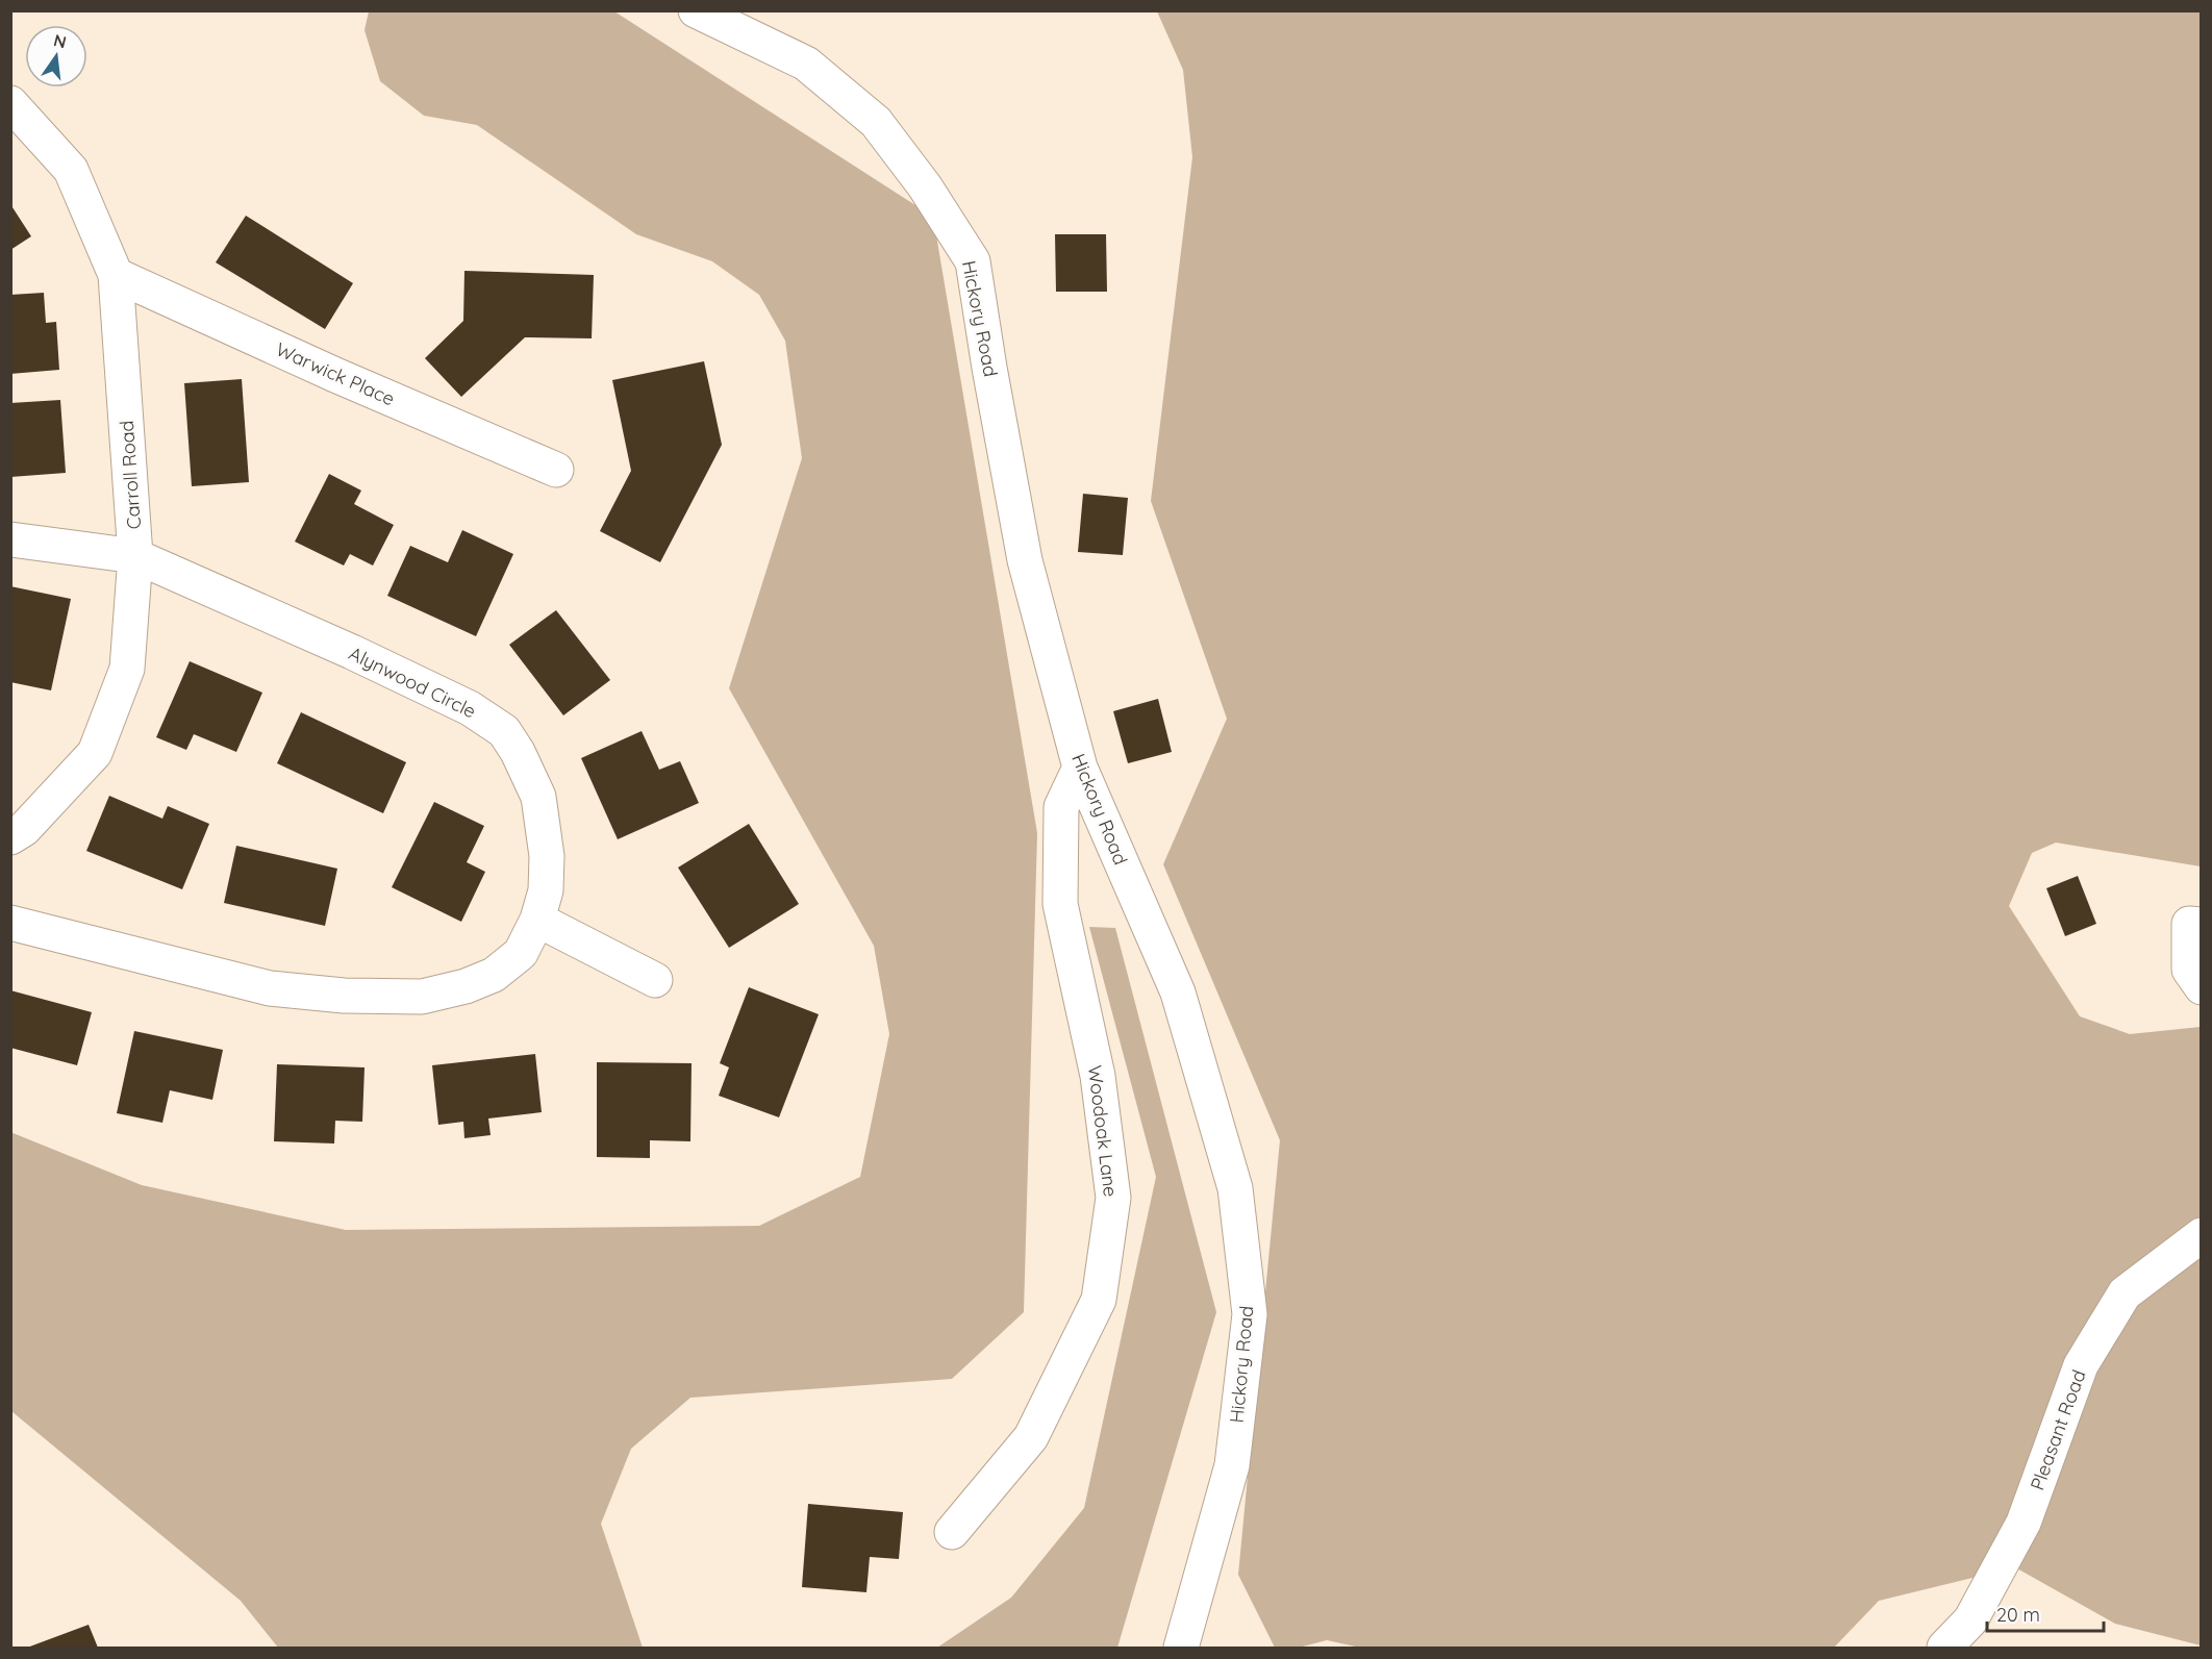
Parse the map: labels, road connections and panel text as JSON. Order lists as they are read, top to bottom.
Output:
{
  "streets": {
    "street": [
      "Hickory Road",
      "Warwick Place",
      "Carroll Road",
      "Alynwood Circle",
      "Woodoak Lane",
      "Pleasant Road"
    ]
  },
  "crossings": [
    ["Hickory Road", "Woodoak Lane"],
    ["Warwick Place", "Carroll Road"],
    ["Carroll Road", "Alynwood Circle"]
  ],
  "scale_bar": "20 m",
  "north": "top"
}
